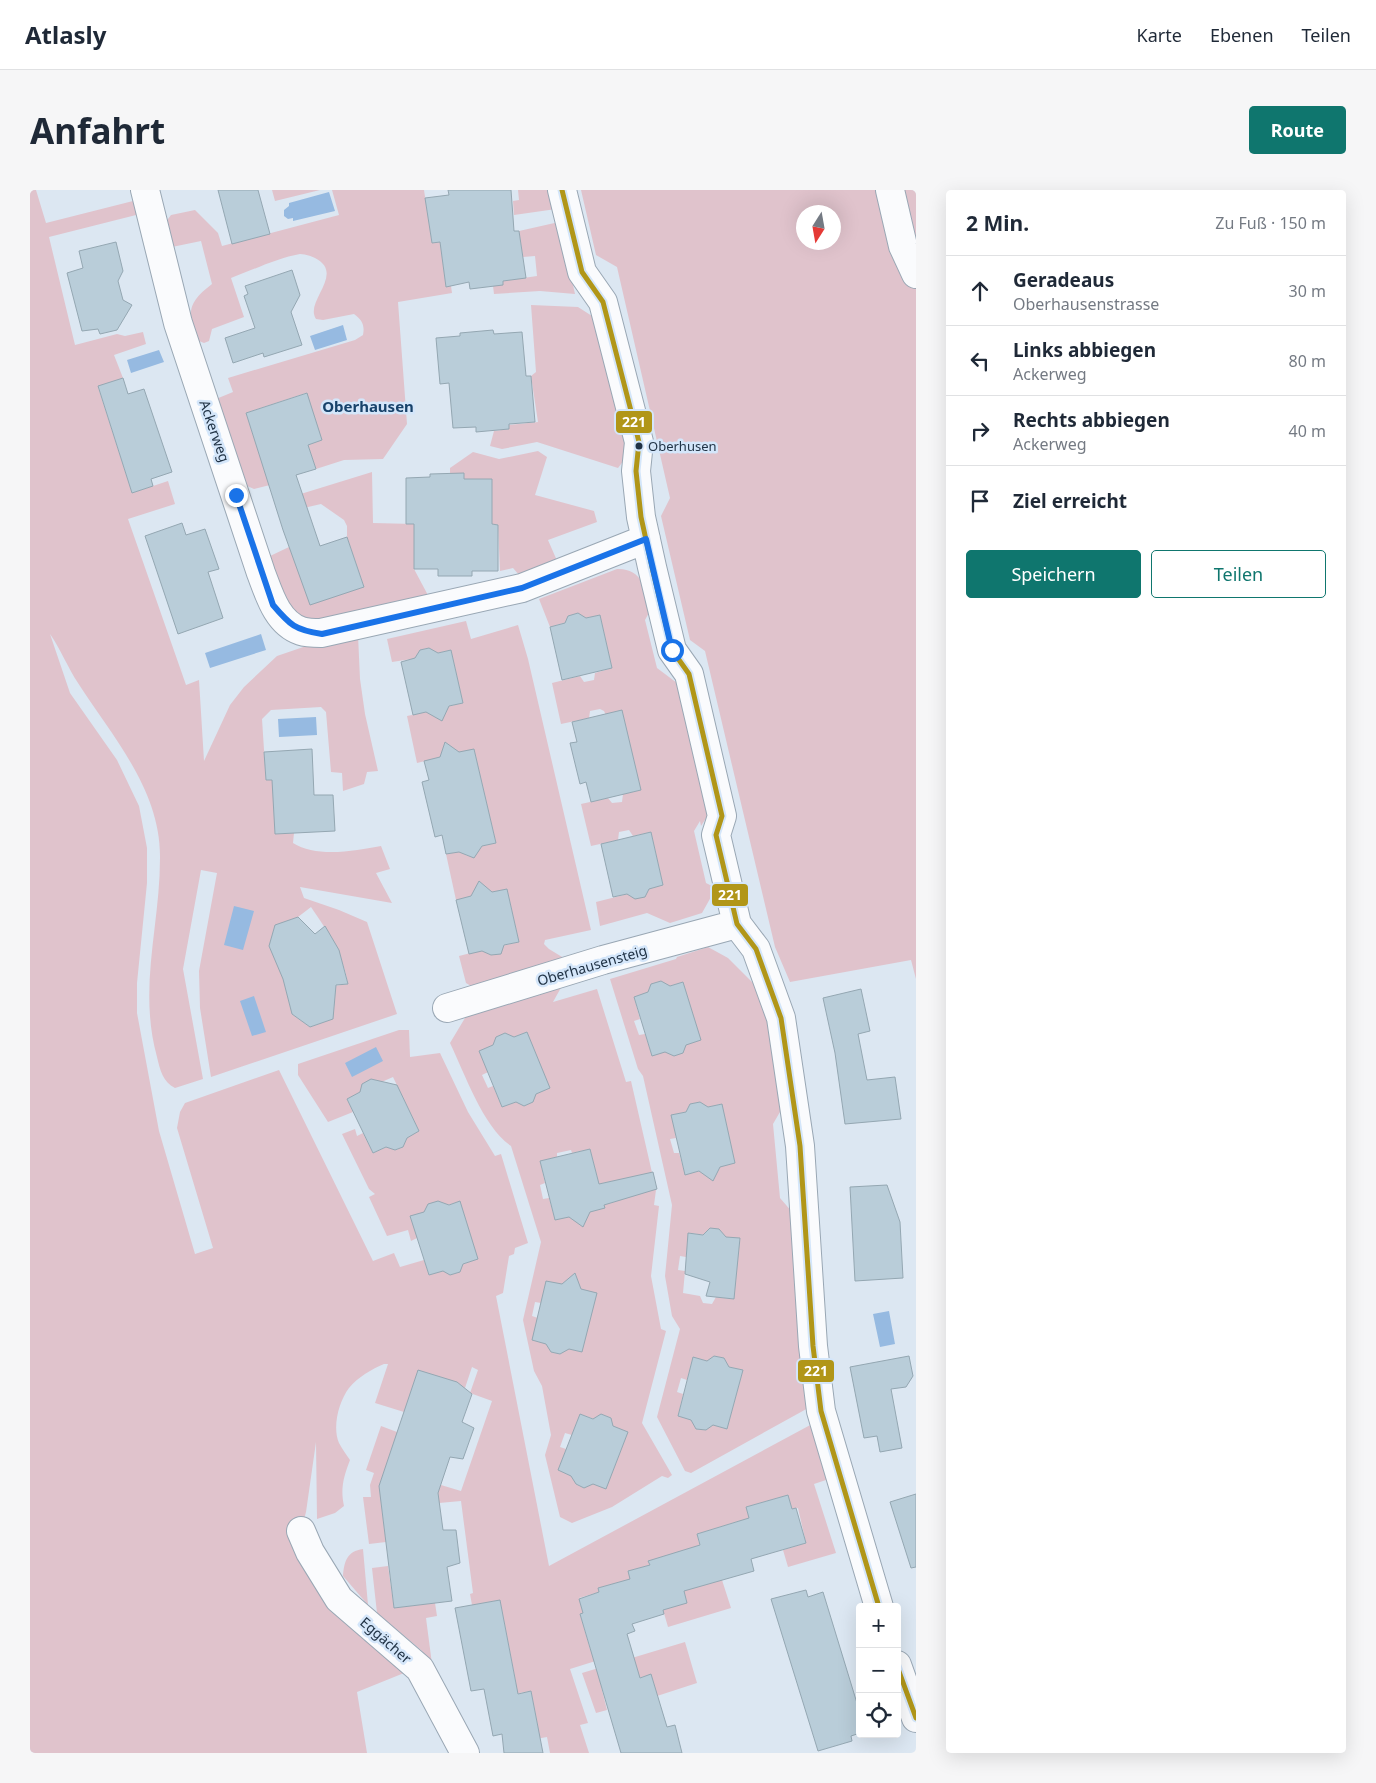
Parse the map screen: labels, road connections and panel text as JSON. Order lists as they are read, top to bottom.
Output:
{
  "streets": {
    "street": ["Ackerweg", "Oberhausensteig", "Eggächer"]
  },
  "districts": ["Oberhausen"],
  "places": ["Oberhusen"],
  "lines": ["transit line 221"],
  "north": "bottom",
  "page": {
    "header": "Atlasly",
    "nav": ["Karte", "Ebenen", "Teilen"],
    "buttons": [
      "Route",
      ["Speichern", "Teilen"]
    ],
    "title": "Anfahrt",
    "heading": ["2 Min.", "Zu Fuß · 150 m"],
    "list": [
      ["Geradeaus", "Oberhausenstrasse", "30 m"],
      ["Links abbiegen", "Ackerweg", "80 m"],
      ["Rechts abbiegen", "Ackerweg", "40 m"],
      "Ziel erreicht"
    ],
    "map_buttons": ["+", "−"]
  }
}
